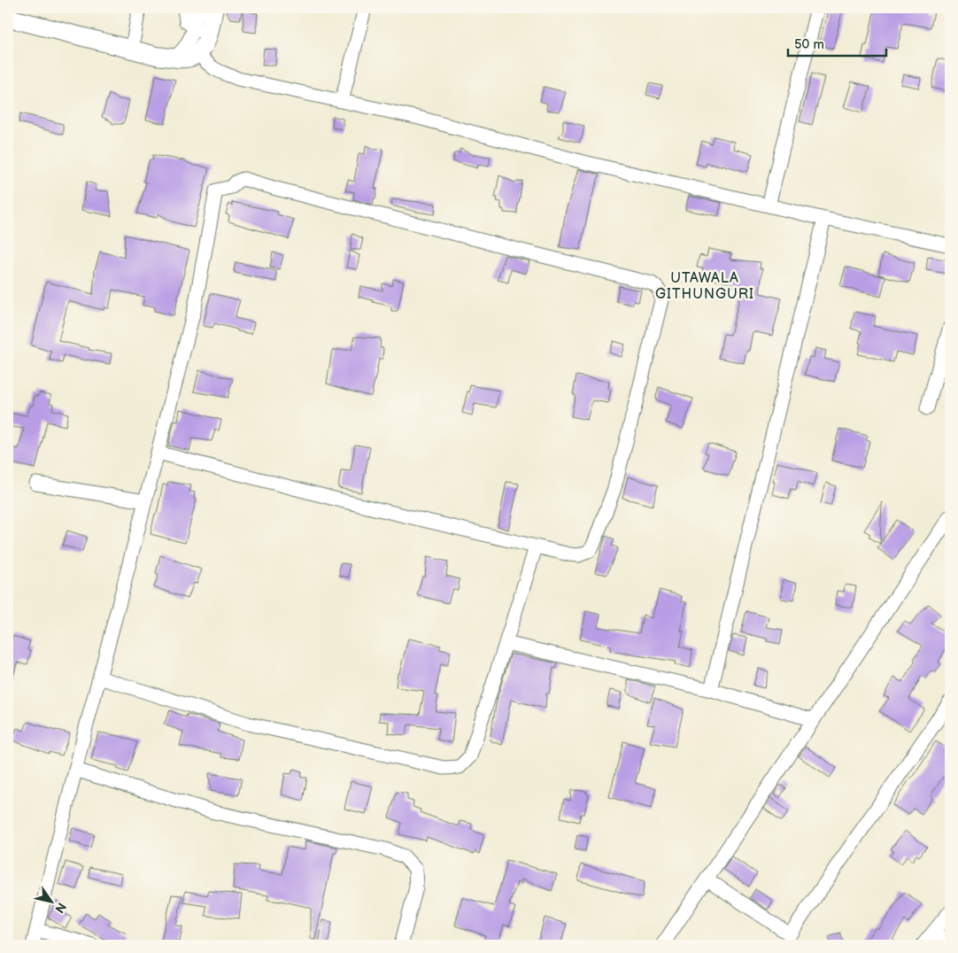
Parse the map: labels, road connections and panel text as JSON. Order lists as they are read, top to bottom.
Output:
{
  "districts": ["UTAWALA GITHUNGURI"],
  "scale_bar": "50 m",
  "north": "bottom right"
}
